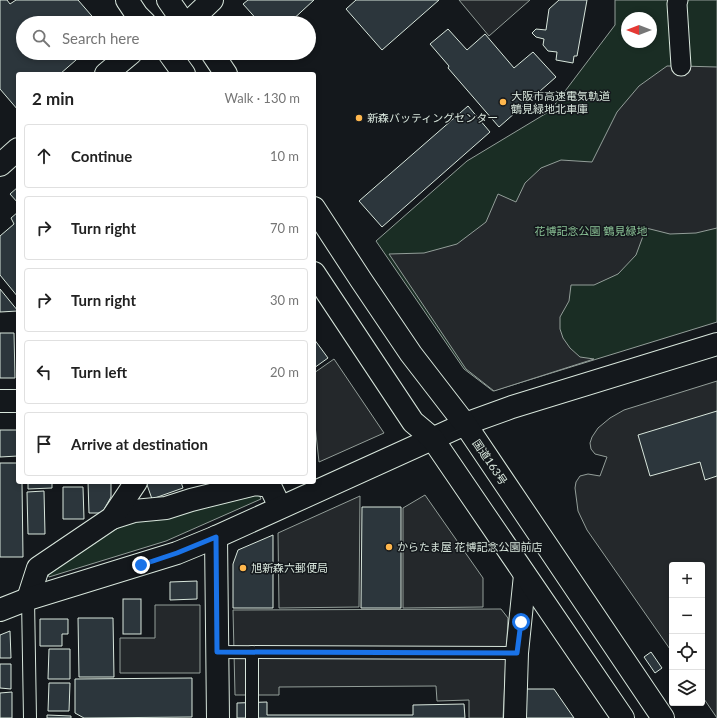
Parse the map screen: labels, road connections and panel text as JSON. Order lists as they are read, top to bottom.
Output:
{
  "streets": {
    "main road": ["国道163号"]
  },
  "parks": ["花博記念公園 鶴見緑地"],
  "places": [
    "大阪市高速電気軌道 鶴見緑地北車庫",
    "新森バッティングセンター",
    "からたま屋 花博記念公園前店",
    "旭新森六郵便局"
  ],
  "north": "left",
  "page": {
    "search": "Search here",
    "heading": ["2 min", "Walk · 130 m"],
    "list": [
      ["Continue", "10 m"],
      ["Turn right", "70 m"],
      ["Turn right", "30 m"],
      ["Turn left", "20 m"],
      "Arrive at destination"
    ],
    "map_buttons": ["+", "−"]
  }
}
